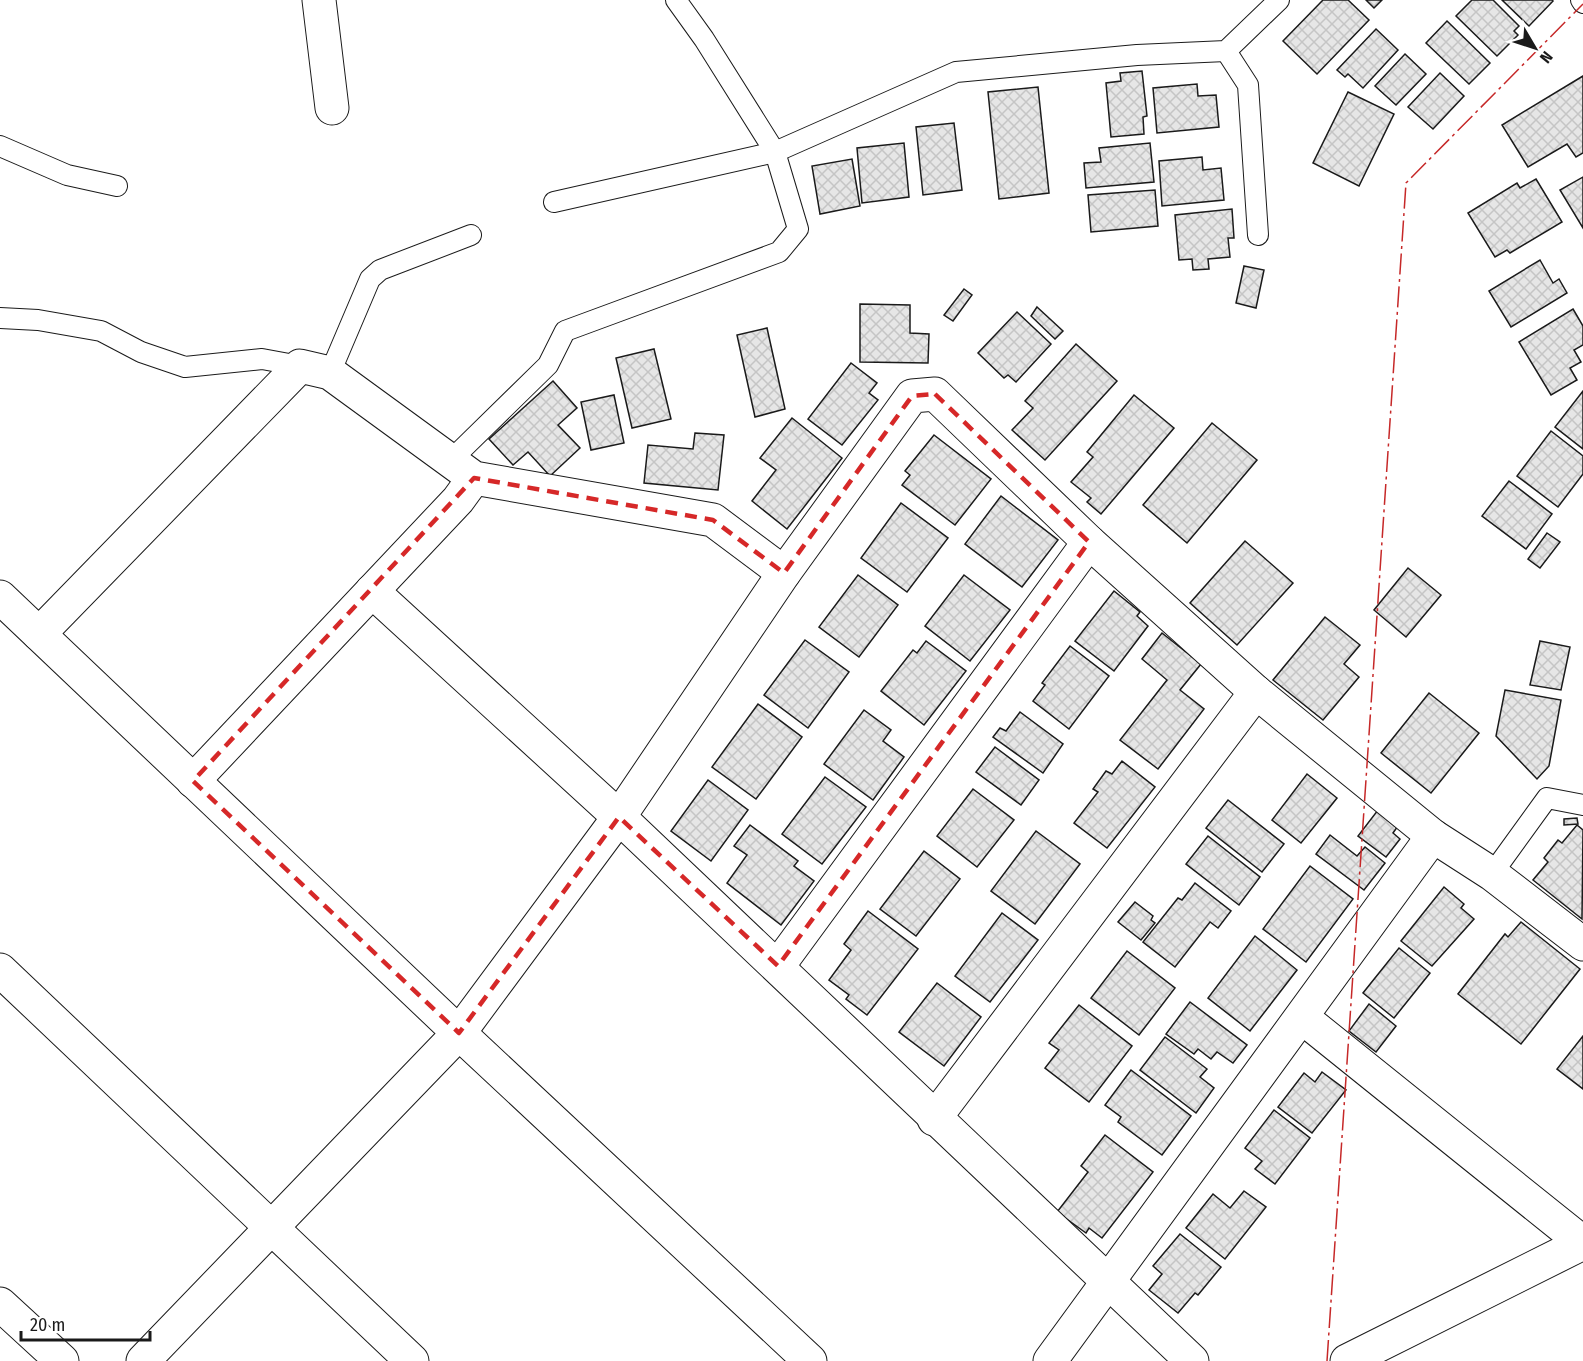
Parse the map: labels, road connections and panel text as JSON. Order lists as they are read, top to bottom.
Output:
{
  "scale_bar": "20 m",
  "north": "bottom right"
}
